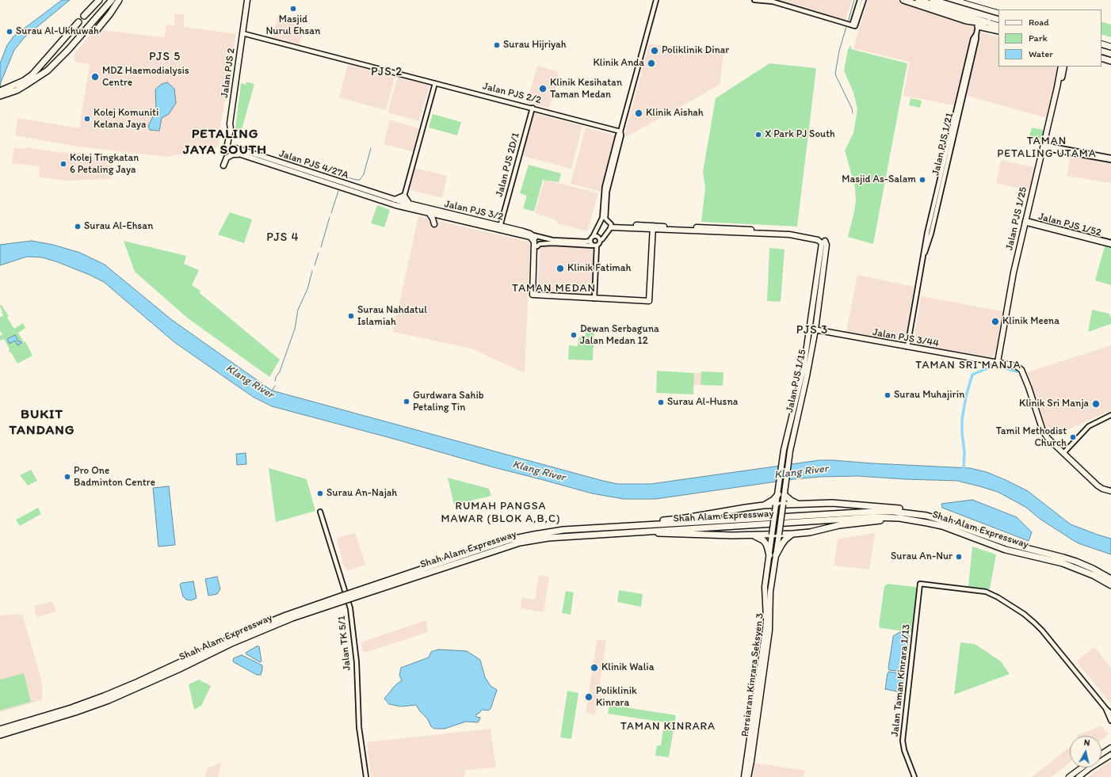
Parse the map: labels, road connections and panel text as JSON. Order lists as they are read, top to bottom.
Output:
{
  "streets": {
    "highway": ["Shah Alam Expressway"],
    "main road": [
      "Jalan PJS 2",
      "Jalan PJS 4/27A",
      "Jalan PJS 3/2",
      "Jalan PJS 1/25",
      "Jalan PJS 3/44",
      "Jalan PJS 1/15",
      "Persiaran Kinrara Seksyen 3"
    ],
    "street": [
      "Jalan PJS 2/2",
      "Jalan PJS 1/21",
      "Jalan PJS 2D/1",
      "Jalan PJS 1/52",
      "Jalan TK 5/1",
      "Jalan Taman Kinrara 1/13"
    ]
  },
  "crossings": [
    ["Jalan PJS 2", "Jalan PJS 2/2"],
    ["Jalan PJS 2", "Jalan PJS 4/27A"],
    ["Jalan PJS 2/2", "Jalan PJS 2D/1"],
    ["Jalan PJS 1/21", "Jalan PJS 3/44"],
    ["Jalan PJS 4/27A", "Jalan PJS 3/2"],
    ["Jalan PJS 2D/1", "Jalan PJS 3/2"],
    ["Jalan PJS 1/25", "Jalan PJS 1/52"],
    ["Jalan PJS 1/25", "Jalan PJS 3/44"],
    ["Jalan PJS 3/44", "Jalan PJS 1/15"],
    ["Jalan PJS 1/15", "Persiaran Kinrara Seksyen 3"]
  ],
  "districts": [
    "PJS 5",
    "PJS 2",
    "PETALING JAYA SOUTH",
    "TAMAN PETALING UTAMA",
    "PJS 4",
    "TAMAN MEDAN",
    "PJS 3",
    "TAMAN SRI MANJA",
    "BUKIT TANDANG",
    "RUMAH PANGSA MAWAR (BLOK A,B,C)",
    "TAMAN KINRARA"
  ],
  "water": ["Klang River"],
  "places": [
    "Masjid Nurul Ehsan",
    "Surau Al-Ukhuwah",
    "Surau Hijriyah",
    "Poliklinik Dinar",
    "Klinik Anda",
    "MDZ Haemodialysis Centre",
    "Klinik Kesihatan Taman Medan",
    "Klinik Aishah",
    "Kolej Komuniti Kelana Jaya",
    "X Park PJ South",
    "Kolej Tingkatan 6 Petaling Jaya",
    "Masjid As-Salam",
    "Surau Al-Ehsan",
    "Klinik Fatimah",
    "Surau Nahdatul Islamiah",
    "Klinik Meena",
    "Dewan Serbaguna Jalan Medan 12",
    "Surau Muhajirin",
    "Gurdwara Sahib Petaling Tin",
    "Surau Al-Husna",
    "Klinik Sri Manja",
    "Tamil Methodist Church",
    "Pro One Badminton Centre",
    "Surau An-Najah",
    "Surau An-Nur",
    "Klinik Walia",
    "Poliklinik Kinrara"
  ],
  "legend": ["Road", "Park", "Water"],
  "north": "top"
}
